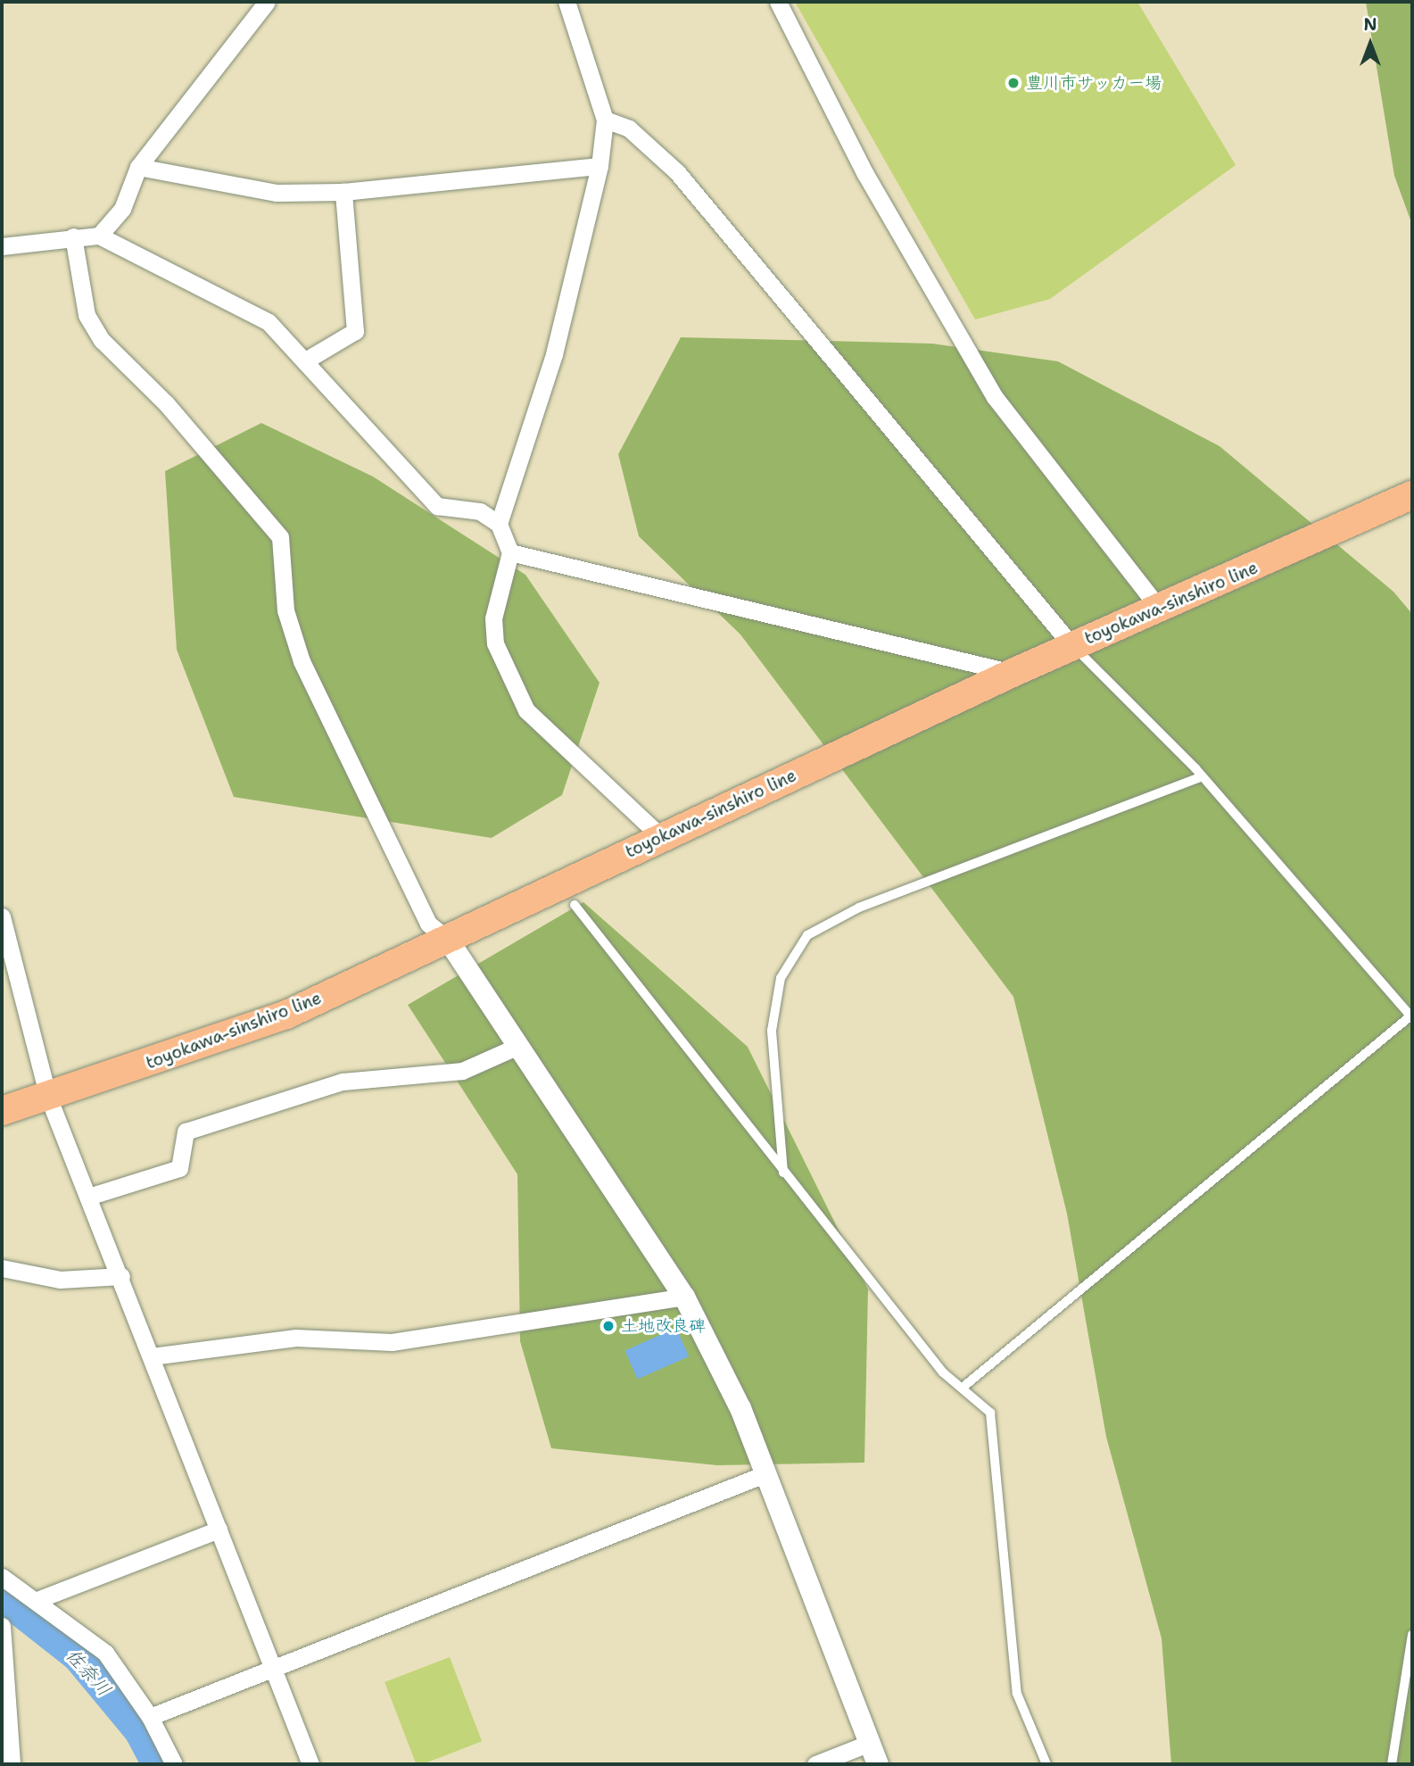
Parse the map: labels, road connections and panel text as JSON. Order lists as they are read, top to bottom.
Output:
{
  "streets": {
    "main road": ["toyokawa-sinshiro line"]
  },
  "water": ["佐奈川"],
  "places": ["豊川市サッカー場", "土地改良碑"],
  "north": "top"
}
